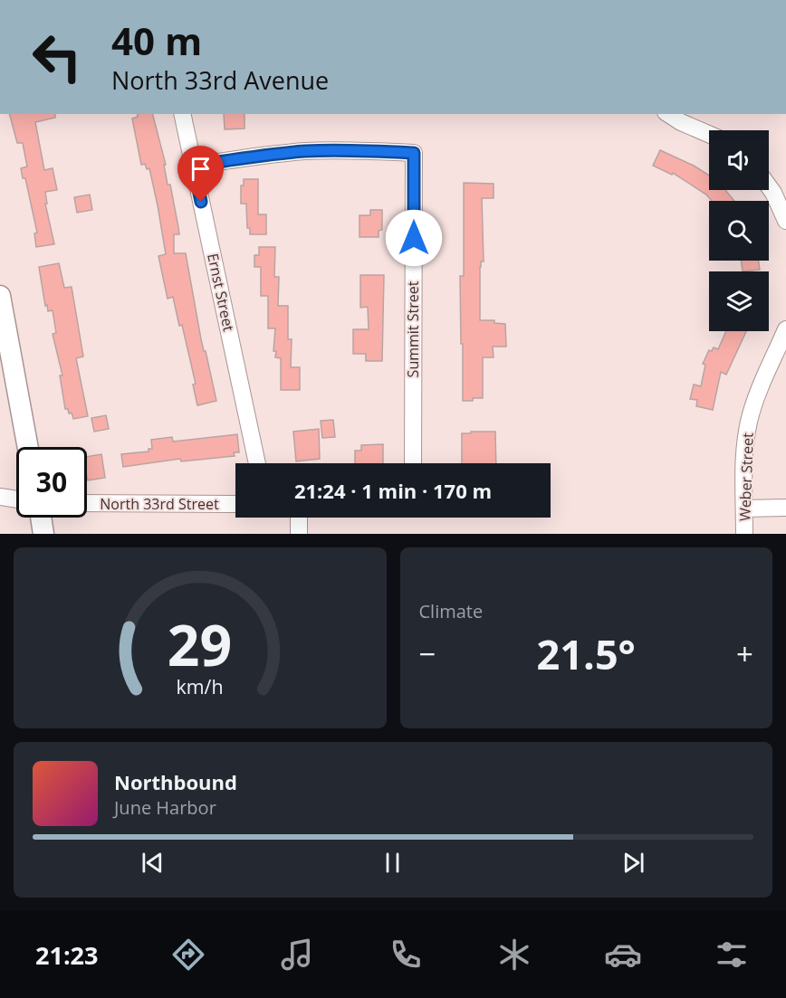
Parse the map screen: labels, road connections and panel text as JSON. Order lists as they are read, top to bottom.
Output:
{
  "streets": {
    "street": [
      "Ernst Street",
      "Summit Street",
      "Weber Street",
      "North 33rd Street"
    ]
  },
  "crossings": [
    ["Ernst Street", "Summit Street"]
  ],
  "page": {
    "turn": ["40 m", "North 33rd Avenue"],
    "limit": "30",
    "trip": "21:24 · 1 min · 170 m",
    "tile": "Climate",
    "heat": ["−", "21.5°", "+"],
    "song": ["Northbound", "June Harbor"],
    "tabs": "21:23",
    "gauge": ["29", "km/h"]
  }
}
